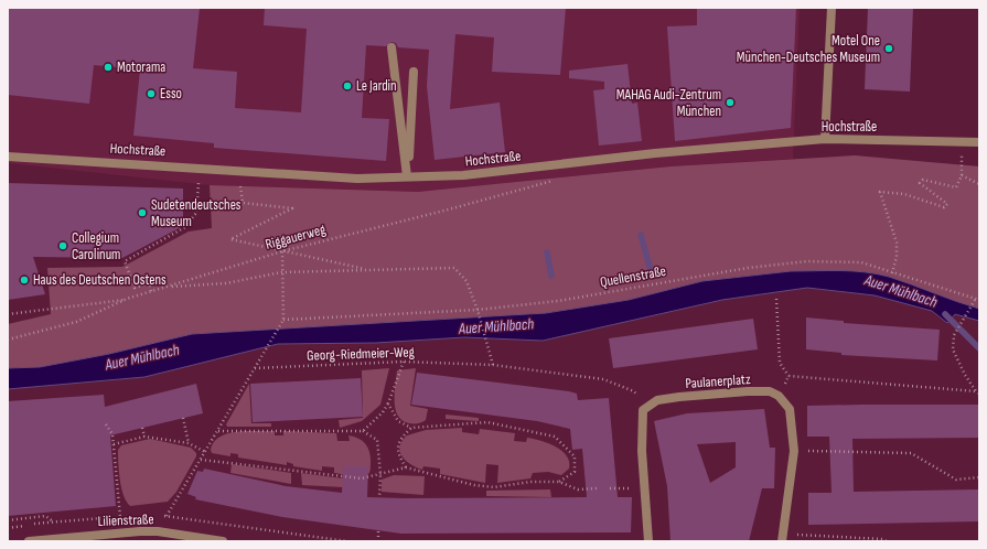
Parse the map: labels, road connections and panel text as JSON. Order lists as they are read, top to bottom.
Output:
{
  "streets": {
    "street": ["Hochstraße", "Paulanerplatz", "Lilienstraße"],
    "path": ["Riggauerweg", "Quellenstraße", "Georg-Riedmeier-Weg"]
  },
  "crossings": [
    ["Georg-Riedmeier-Weg", "Paulanerplatz"]
  ],
  "water": ["Auer Mühlbach"],
  "places": [
    "Motel One München-Deutsches Museum",
    "Motorama",
    "Le Jardin",
    "Esso",
    "MAHAG Audi-Zentrum München",
    "Sudetendeutsches Museum",
    "Collegium Carolinum",
    "Haus des Deutschen Ostens"
  ]
}
